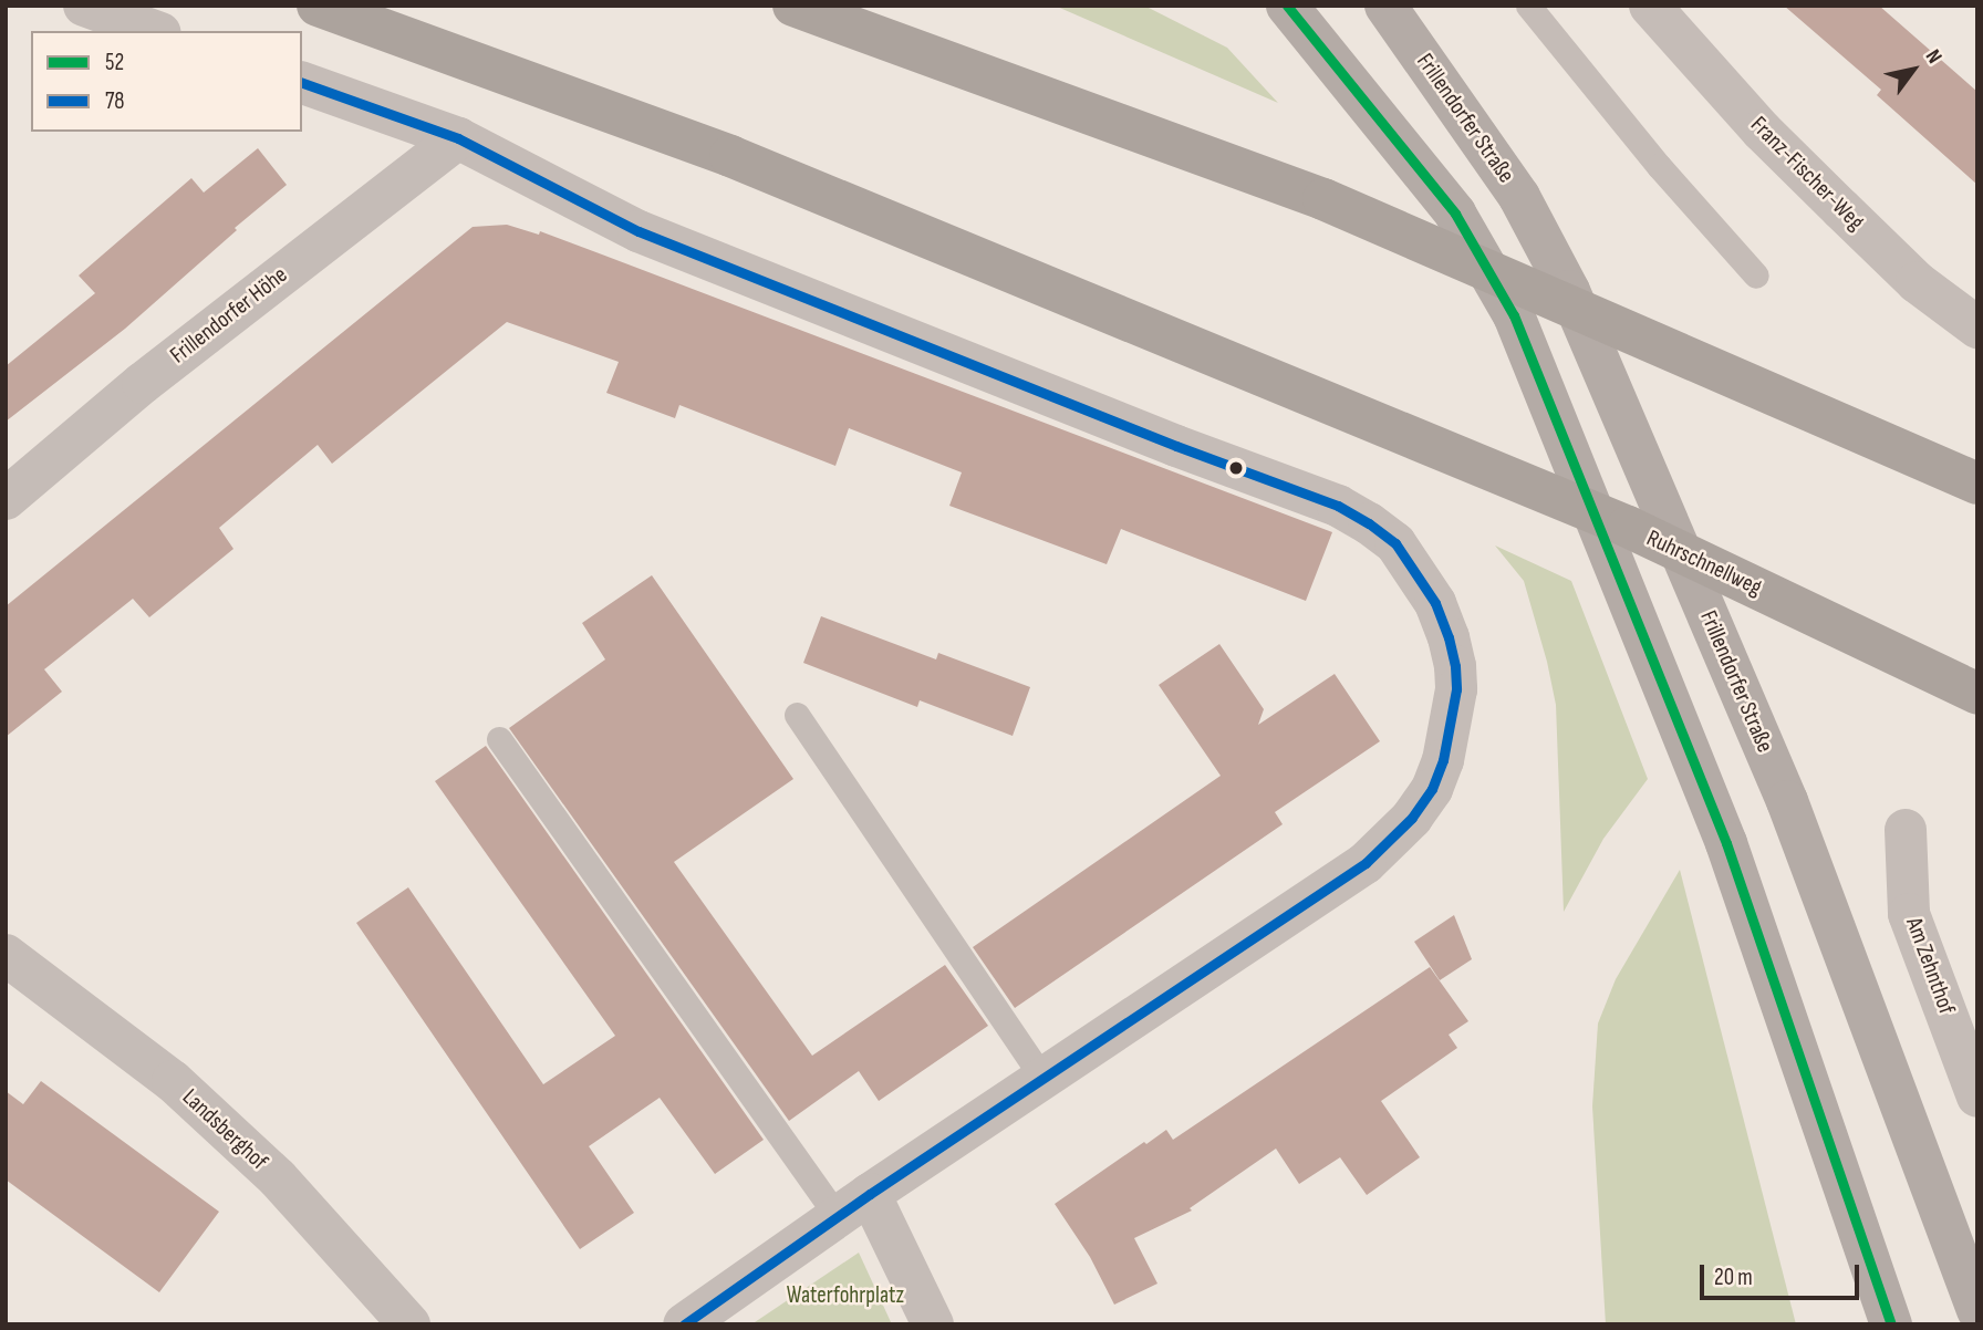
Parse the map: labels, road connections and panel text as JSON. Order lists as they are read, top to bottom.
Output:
{
  "streets": {
    "highway": ["Ruhrschnellweg"],
    "main road": ["Frillendorfer Straße"],
    "street": [
      "Franz-Fischer-Weg",
      "Frillendorfer Höhe",
      "Am Zehnthof",
      "Landsberghof"
    ]
  },
  "parks": ["Waterfohrplatz"],
  "lines": ["transit line 52", "transit line 78"],
  "legend": ["52", "78"],
  "scale_bar": "20 m",
  "north": "top right"
}
